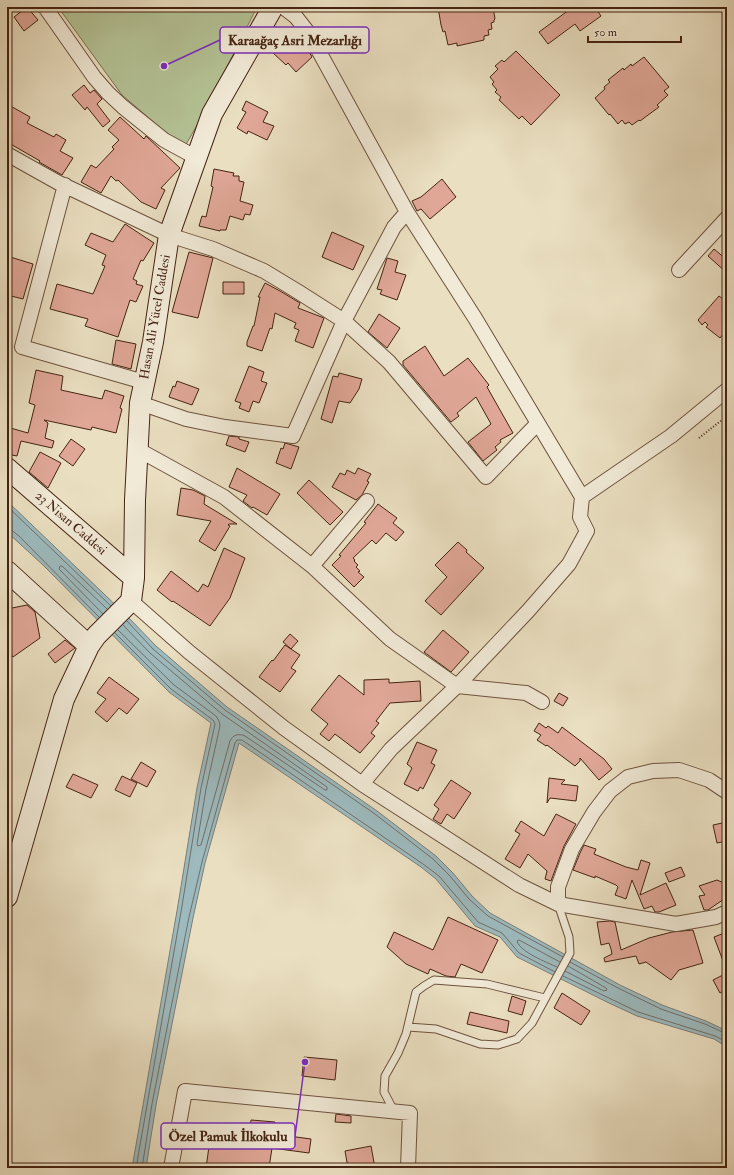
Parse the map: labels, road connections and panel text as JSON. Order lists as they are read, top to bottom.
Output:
{
  "streets": {
    "street": ["Hasan Ali Yücel Caddesi", "23 Nisan Caddesi"]
  },
  "crossings": [
    ["Hasan Ali Yücel Caddesi", "23 Nisan Caddesi"]
  ],
  "places": ["Karaağaç Asri Mezarlığı", "Özel Pamuk İlkokulu"],
  "scale_bar": "50 m"
}
